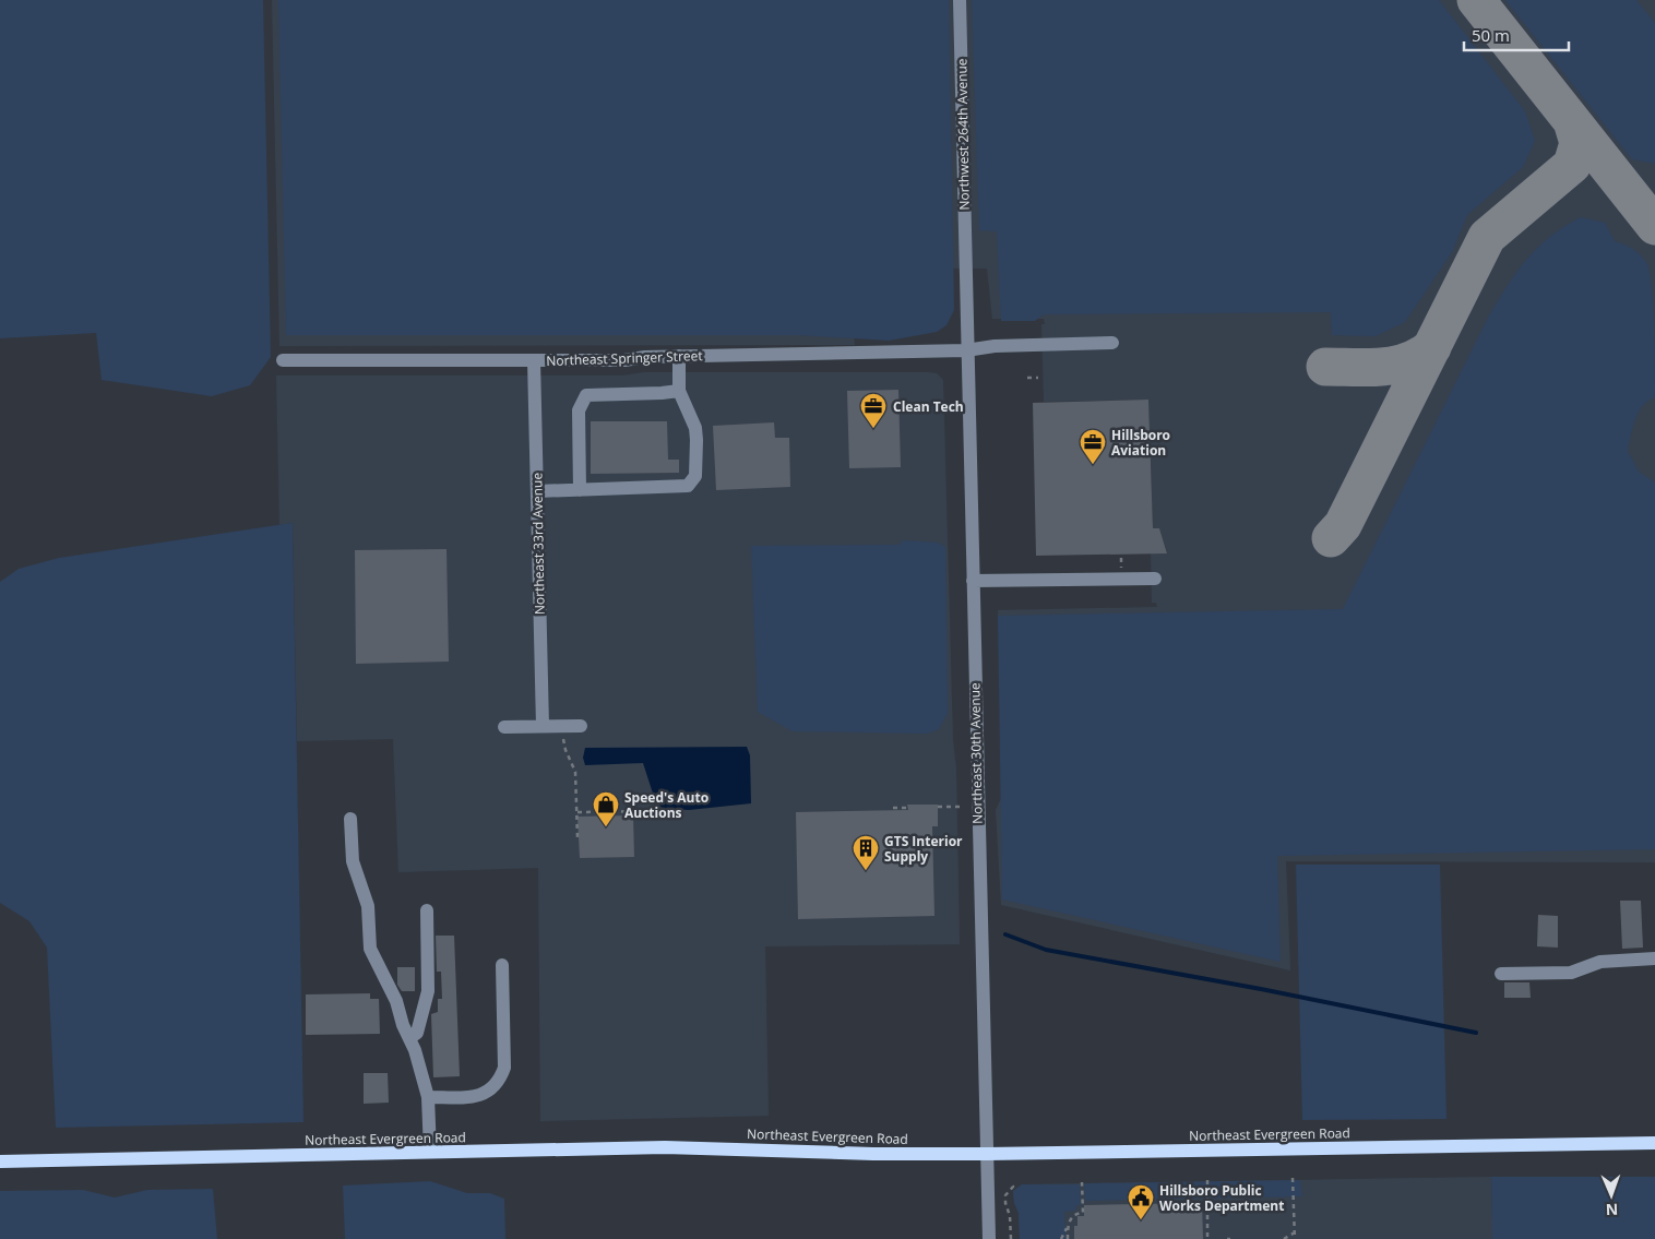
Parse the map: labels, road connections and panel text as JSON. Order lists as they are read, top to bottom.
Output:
{
  "streets": {
    "main road": ["Northeast Evergreen Road"],
    "street": [
      "Northwest 264th Avenue",
      "Northeast Springer Street",
      "Northeast 33rd Avenue",
      "Northeast 30th Avenue"
    ]
  },
  "crossings": [
    ["Northwest 264th Avenue", "Northeast 30th Avenue"],
    ["Northeast Springer Street", "Northeast 33rd Avenue"],
    ["Northeast Springer Street", "Northeast 30th Avenue"],
    ["Northeast 30th Avenue", "Northeast Evergreen Road"]
  ],
  "places": {
    "office": ["Clean Tech", "Hillsboro Aviation"],
    "shop": ["Speed's Auto Auctions"],
    "building": ["GTS Interior Supply"],
    "public building": ["Hillsboro Public Works Department"]
  },
  "scale_bar": "50 m",
  "north": "bottom"
}
